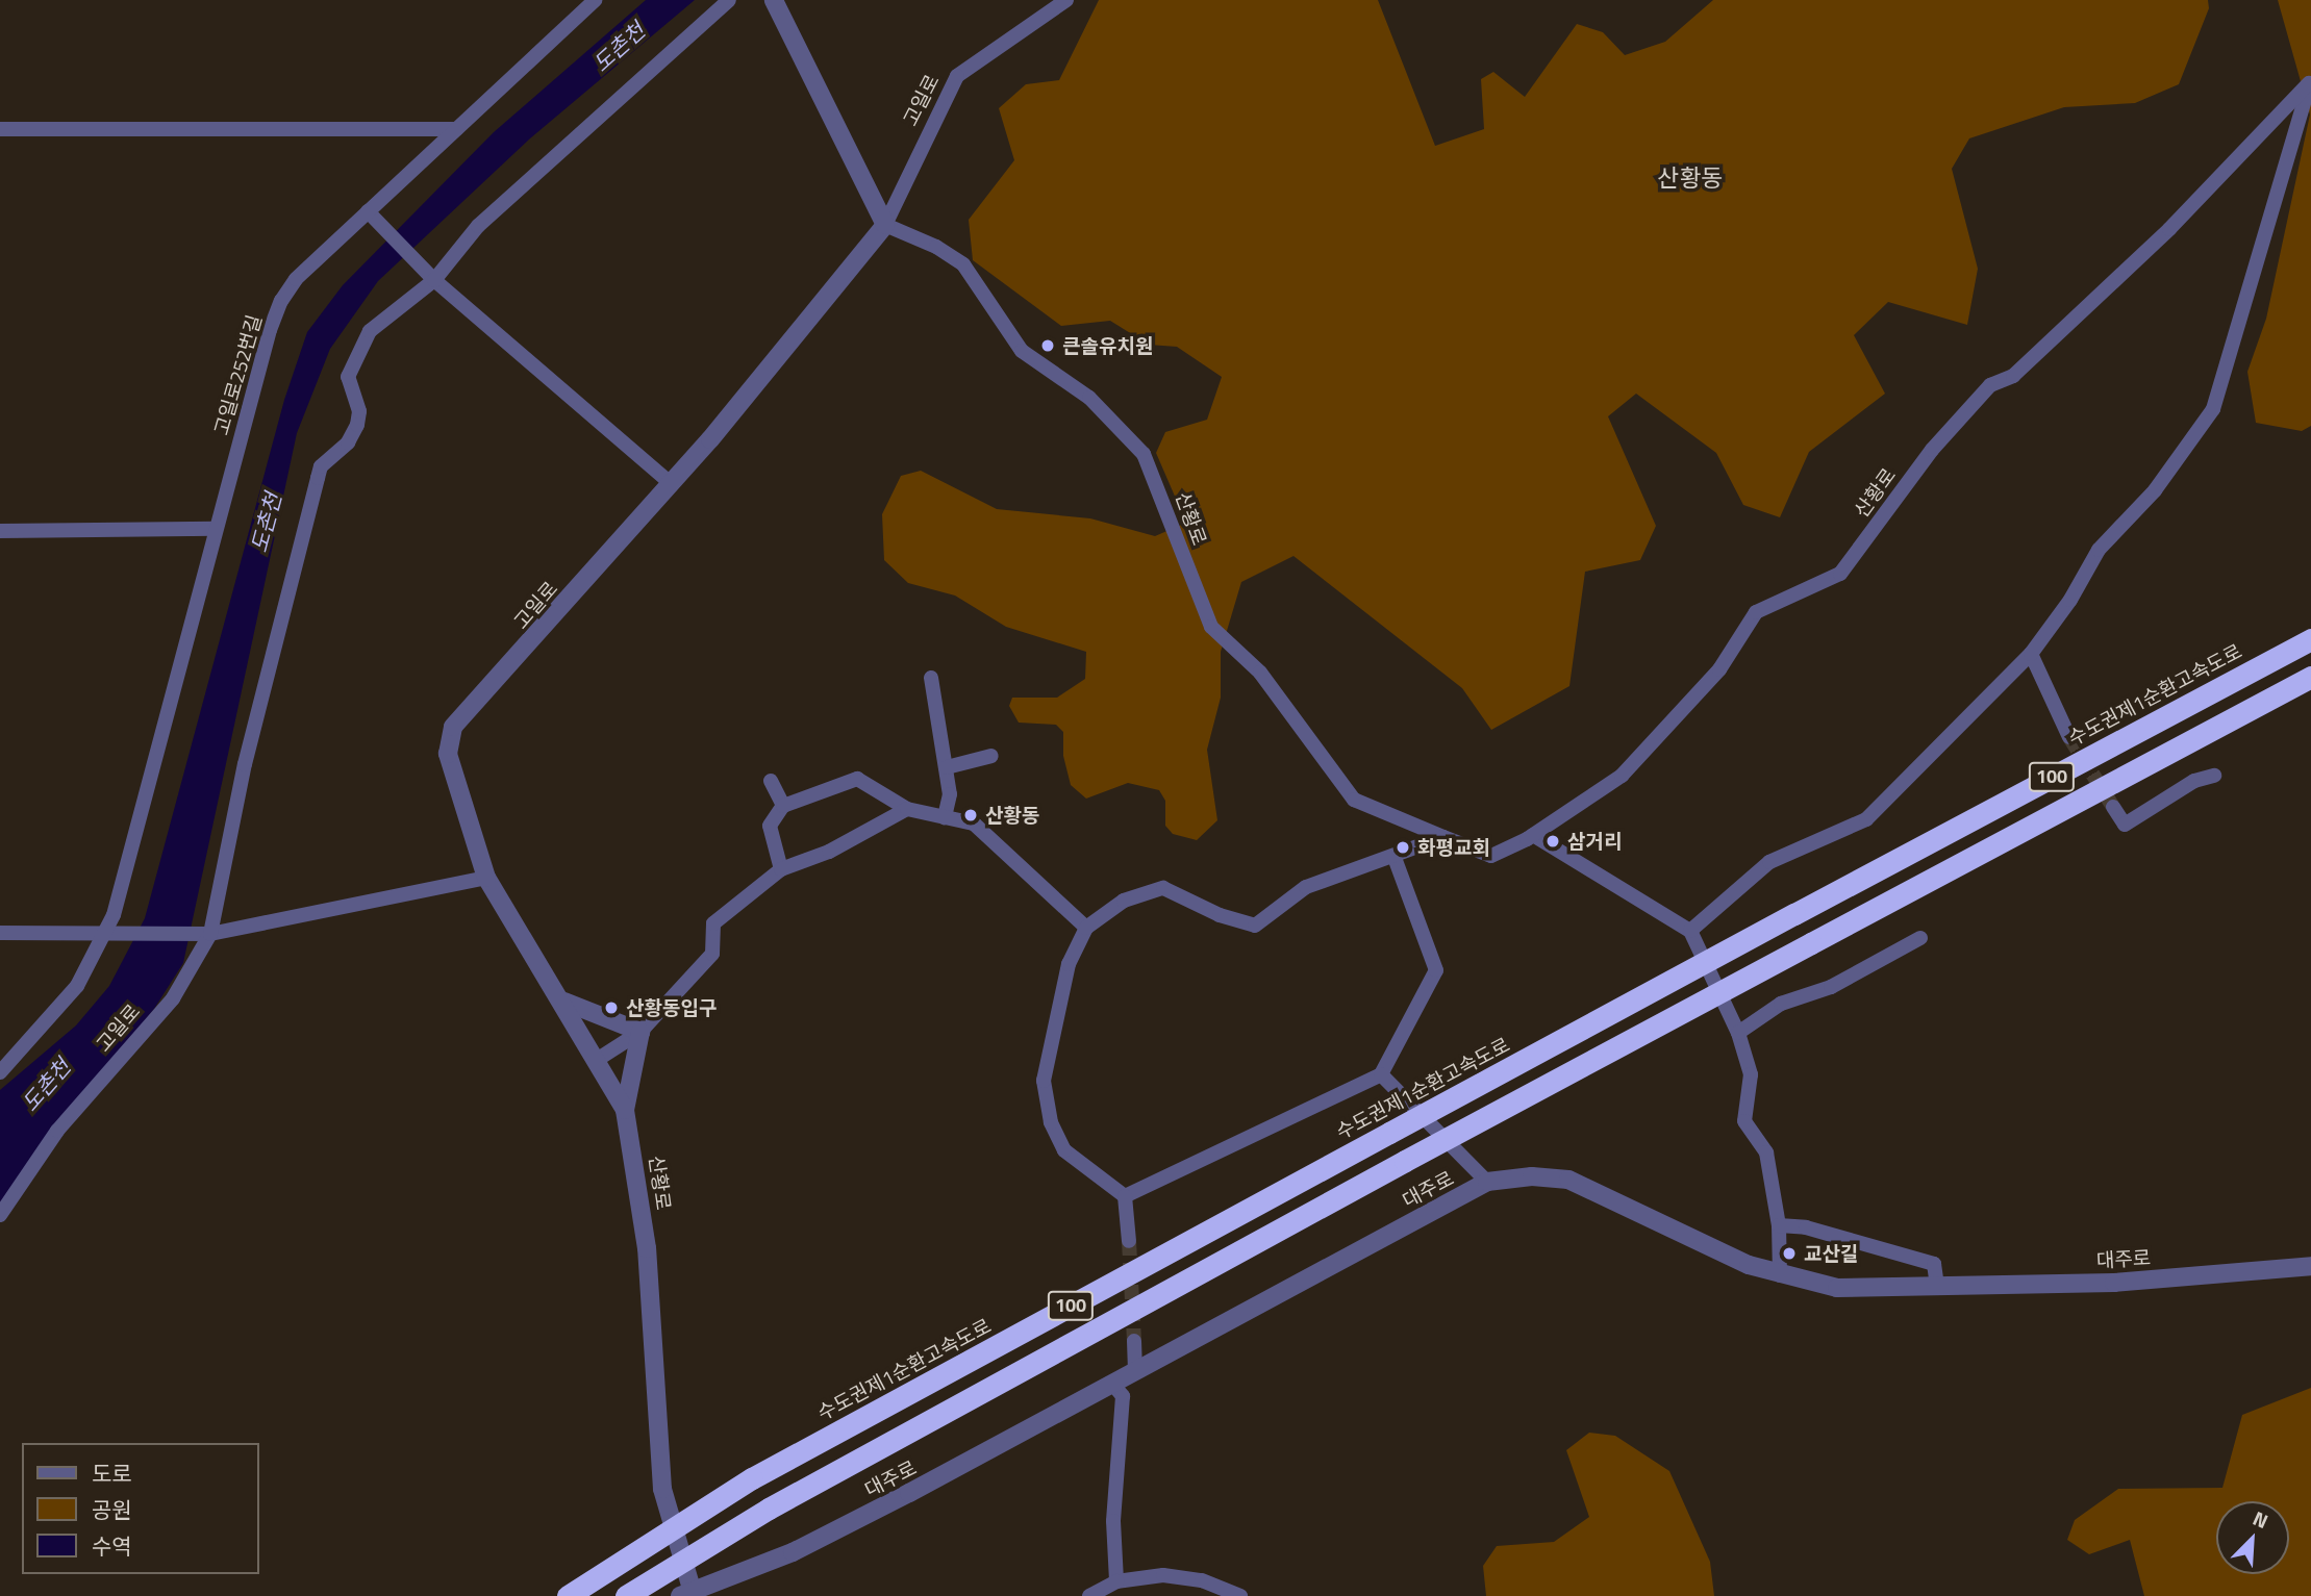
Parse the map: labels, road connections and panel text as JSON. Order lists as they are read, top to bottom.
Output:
{
  "streets": {
    "highway": ["수도권제1순환고속도로", "100"],
    "street": [
      "고일로",
      "고일로252번길",
      "산황로",
      "대주로"
    ]
  },
  "crossings": [
    ["고일로", "산황로"],
    ["산황로", "대주로"]
  ],
  "districts": ["산황동"],
  "water": ["도촌천"],
  "places": [
    "큰솔유치원",
    "산황동",
    "삼거리",
    "화평교회",
    "산황동입구",
    "교산길"
  ],
  "legend": ["도로", "공원", "수역"],
  "north": "top right"
}
